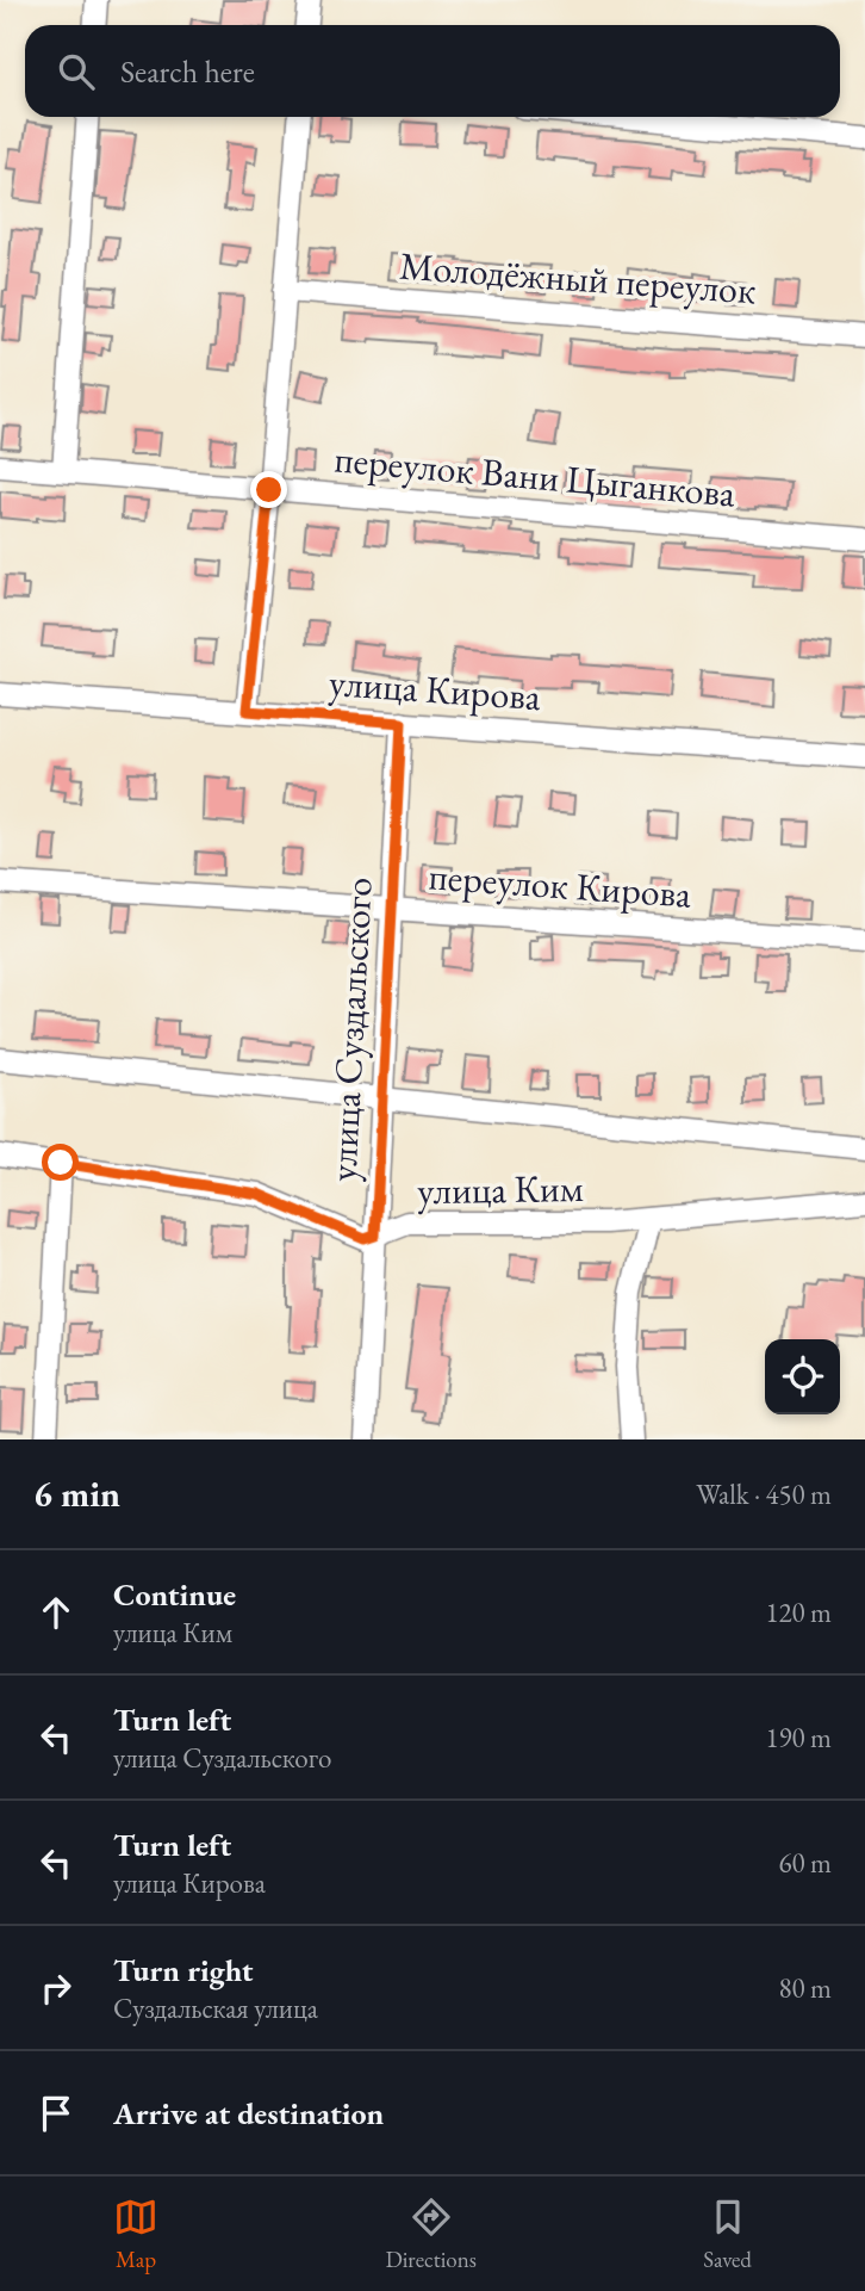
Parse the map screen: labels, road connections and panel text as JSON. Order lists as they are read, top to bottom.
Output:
{
  "streets": {
    "street": [
      "Молодёжный переулок",
      "переулок Вани Цыганкова",
      "улица Кирова",
      "переулок Кирова",
      "улица Суздальского",
      "улица Ким"
    ]
  },
  "crossings": [
    ["улица Кирова", "улица Суздальского"],
    ["переулок Кирова", "улица Суздальского"],
    ["улица Суздальского", "улица Ким"]
  ],
  "page": {
    "search": "Search here",
    "heading": ["6 min", "Walk · 450 m"],
    "list": [
      ["Continue", "улица Ким", "120 m"],
      ["Turn left", "улица Суздальского", "190 m"],
      ["Turn left", "улица Кирова", "60 m"],
      ["Turn right", "Суздальская улица", "80 m"],
      "Arrive at destination"
    ],
    "nav": ["Map", "Directions", "Saved"]
  }
}
